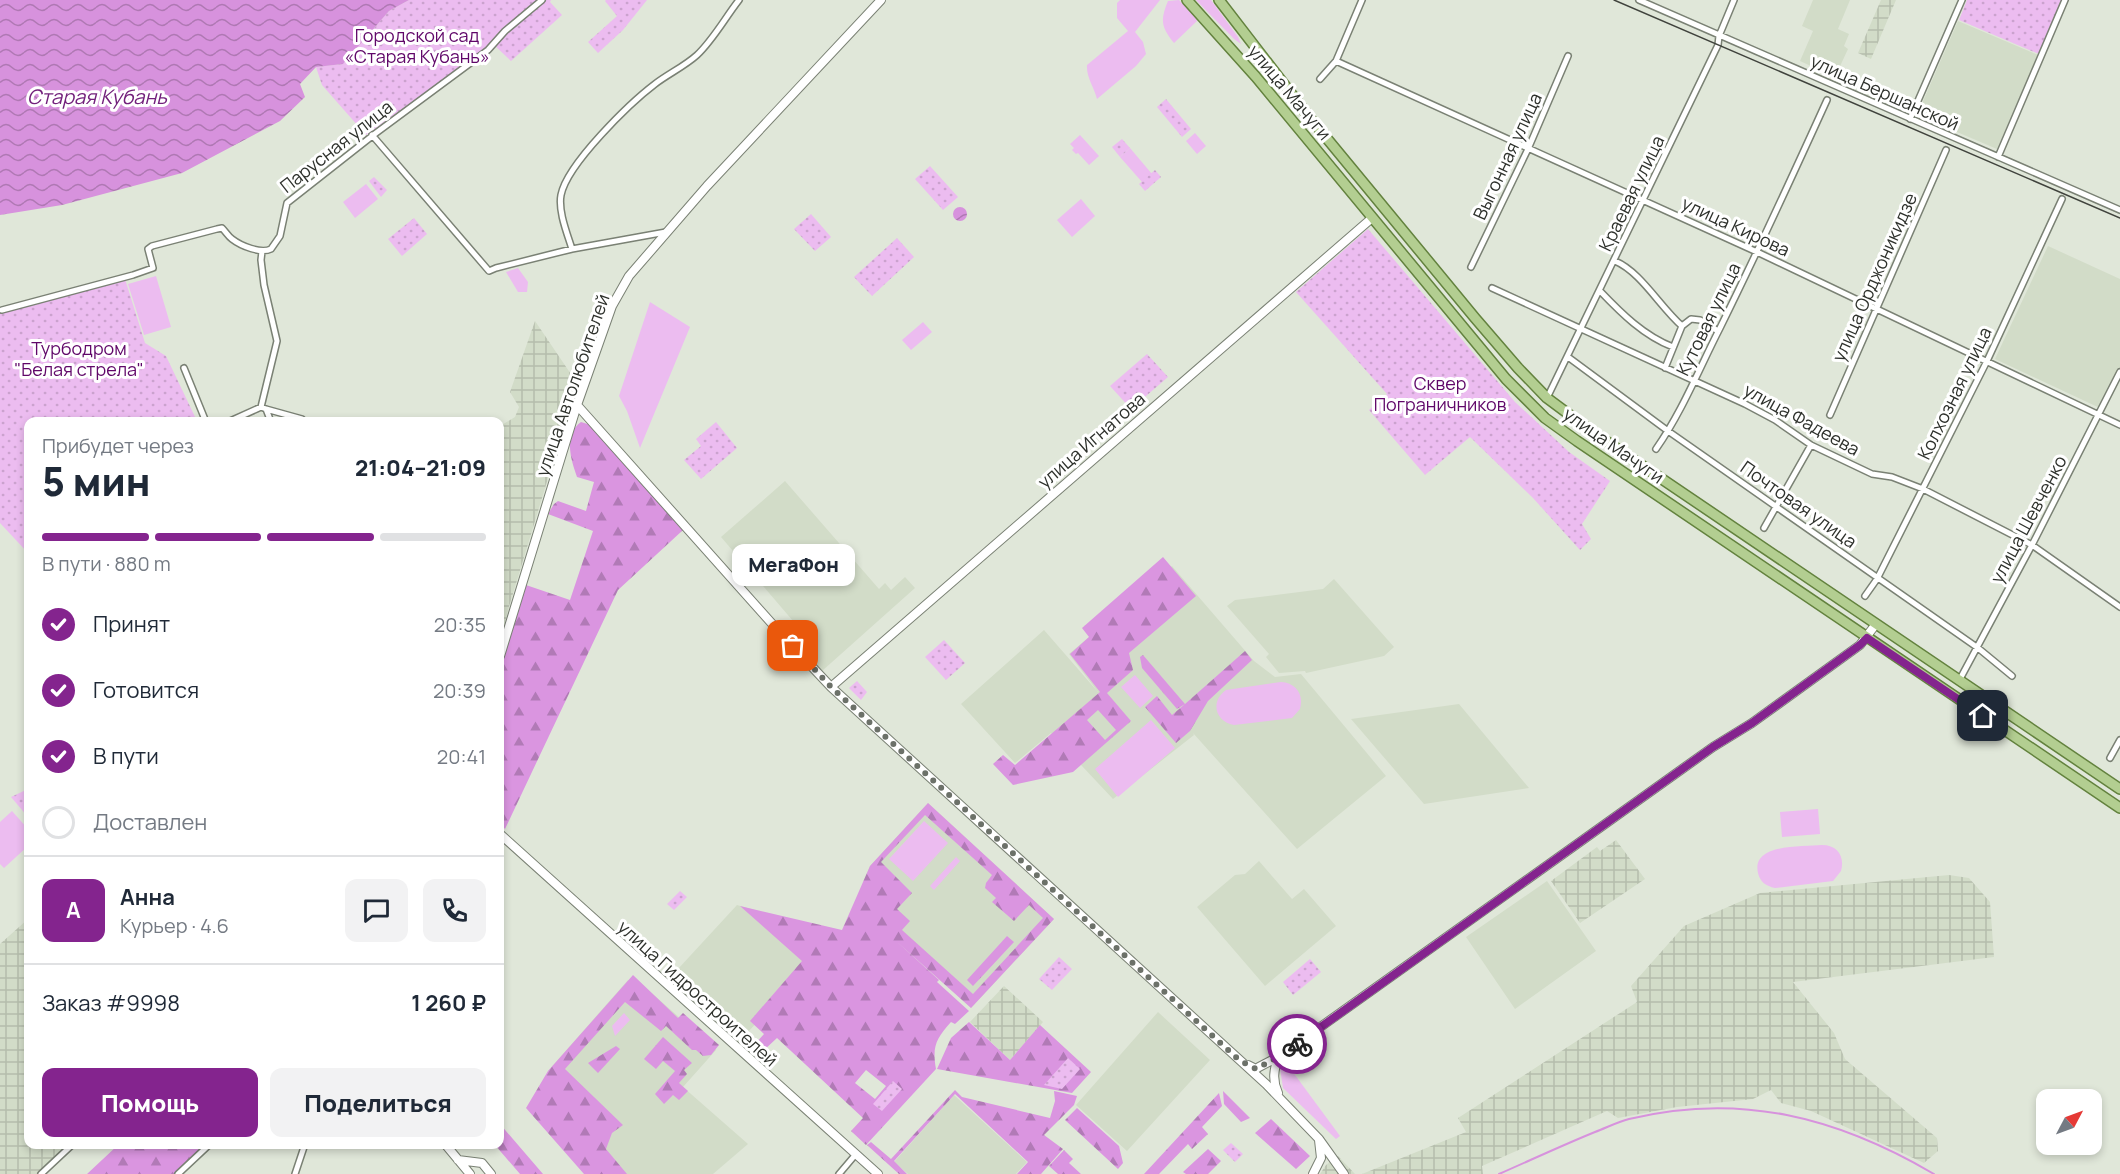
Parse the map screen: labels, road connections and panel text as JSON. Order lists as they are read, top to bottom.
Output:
{
  "streets": {
    "main road": ["улица Мачуги"],
    "street": [
      "улица Бершанской",
      "Парусная улица",
      "Выгонная улица",
      "Краевая улица",
      "улица Кирова",
      "улица Орджоникидзе",
      "Кутовая улица",
      "улица Автолюбителей",
      "Колхозная улица",
      "улица Фадеева",
      "улица Игнатова",
      "Почтовая улица",
      "улица Шевченко",
      "улица Гидростроителей"
    ]
  },
  "crossings": [
    ["улица Мачуги", "Краевая улица"],
    ["улица Мачуги", "улица Игнатова"],
    ["улица Мачуги", "улица Шевченко"],
    ["улица Бершанской", "Краевая улица"],
    ["Выгонная улица", "улица Кирова"],
    ["Краевая улица", "улица Кирова"],
    ["Краевая улица", "улица Фадеева"],
    ["Краевая улица", "Почтовая улица"],
    ["улица Кирова", "улица Орджоникидзе"],
    ["улица Кирова", "Кутовая улица"],
    ["улица Кирова", "Колхозная улица"],
    ["улица Кирова", "улица Шевченко"],
    ["Кутовая улица", "улица Фадеева"],
    ["Кутовая улица", "Почтовая улица"],
    ["Колхозная улица", "улица Фадеева"],
    ["Колхозная улица", "Почтовая улица"],
    ["улица Фадеева", "улица Шевченко"],
    ["Почтовая улица", "улица Шевченко"]
  ],
  "water": ["Старая Кубань"],
  "parks": ["Городской сад «Старая Кубань»", "Турбодром \"Белая стрела\"", "Сквер Пограничников"],
  "places": ["МегаФон"],
  "north": "top right",
  "page": {
    "heading": ["5 мин", "Прибудет через", "21:04–21:09"],
    "panel": [
      "Анна",
      "Курьер · 4.6",
      "Заказ #9998",
      "1 260 ₽"
    ],
    "bar": "В пути · 880 m",
    "bubble": "МегаФон",
    "list": [
      ["Принят", "20:35"],
      ["Готовится", "20:39"],
      ["В пути", "20:41"],
      "Доставлен"
    ],
    "round": "А",
    "buttons": ["Помощь", "Поделиться"]
  }
}
